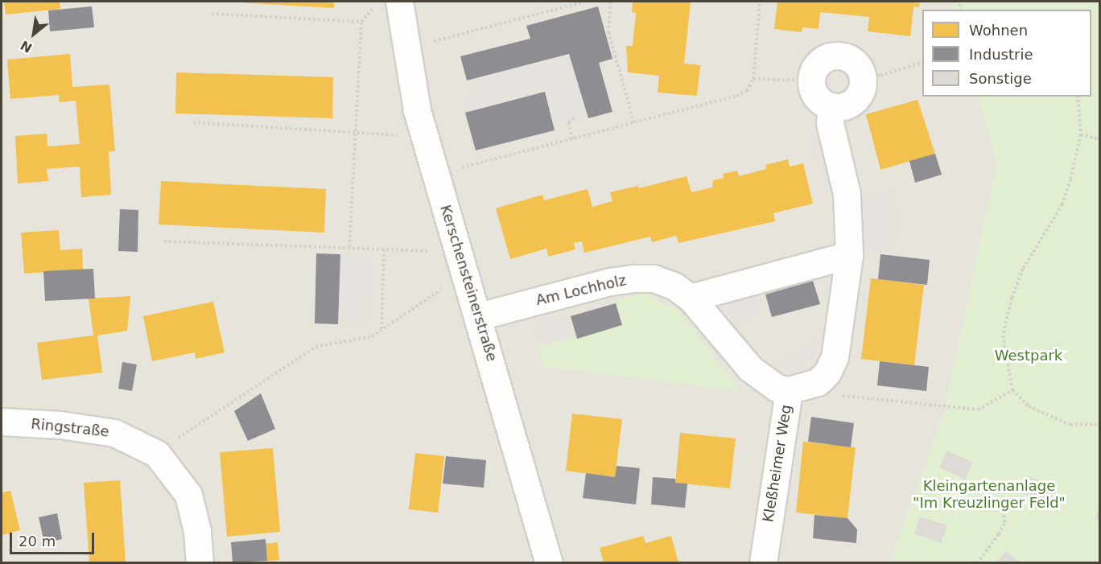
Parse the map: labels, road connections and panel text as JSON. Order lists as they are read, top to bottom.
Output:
{
  "streets": {
    "street": [
      "Kerschensteinerstraße",
      "Am Lochholz",
      "Ringstraße",
      "Kleßheimer Weg"
    ]
  },
  "crossings": [
    ["Kerschensteinerstraße", "Am Lochholz"],
    ["Am Lochholz", "Kleßheimer Weg"]
  ],
  "parks": ["Westpark", "Kleingartenanlage \"Im Kreuzlinger Feld\""],
  "legend": ["Wohnen", "Industrie", "Sonstige"],
  "scale_bar": "20 m",
  "north": "bottom left"
}
